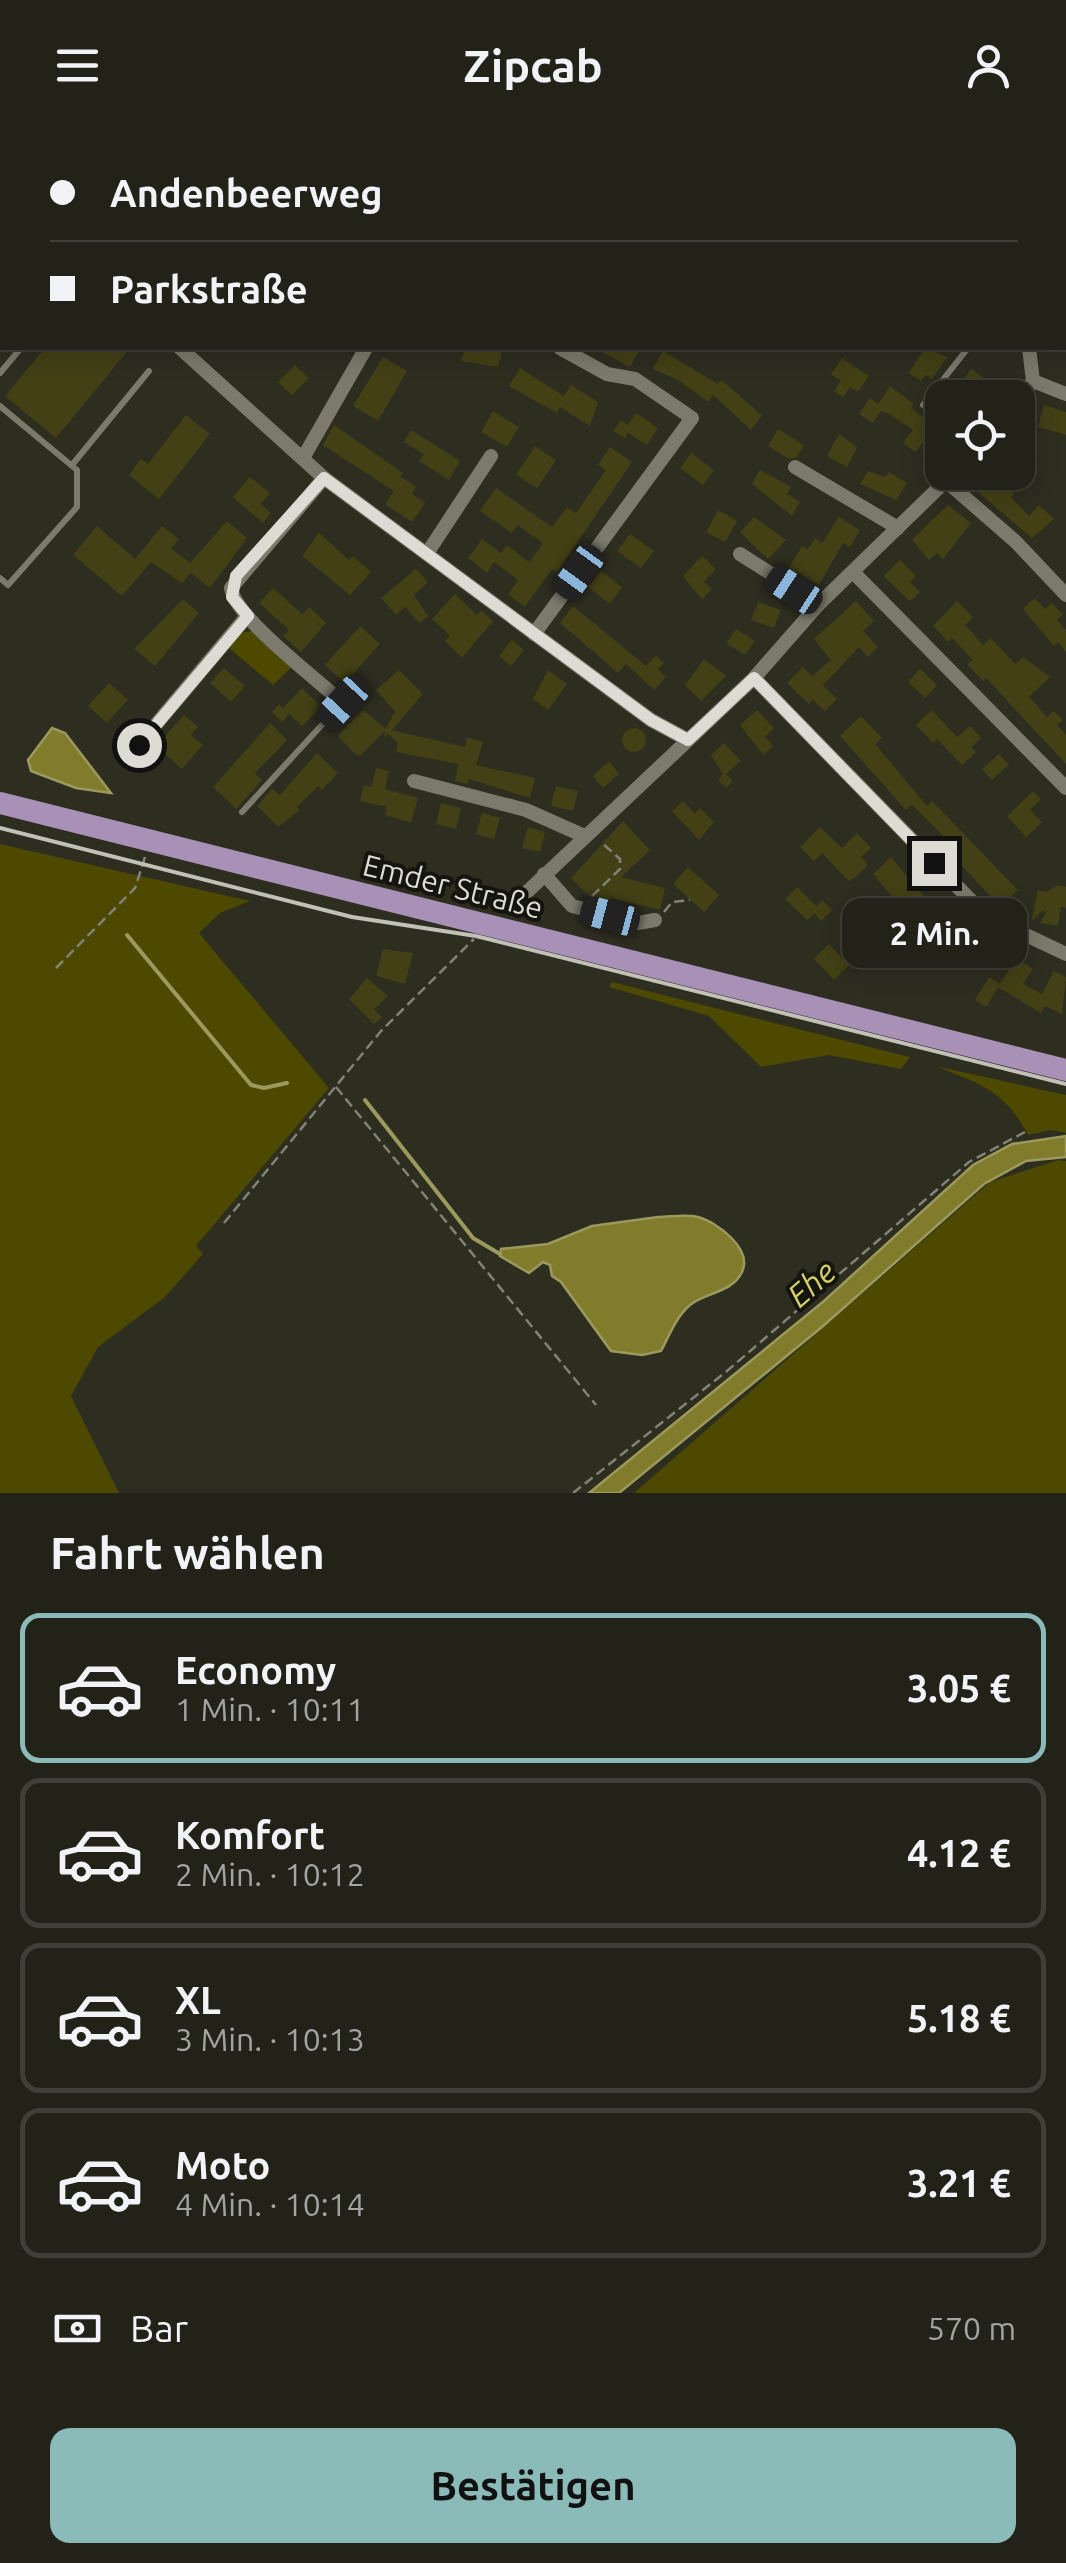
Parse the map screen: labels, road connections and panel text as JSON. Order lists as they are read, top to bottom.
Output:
{
  "streets": {
    "main road": ["Emder Straße"]
  },
  "water": ["Ehe"],
  "page": {
    "header": "Zipcab",
    "banner": ["Andenbeerweg", "Parkstraße"],
    "bubble": "2 Min.",
    "heading": "Fahrt wählen",
    "list": [
      {
        "name": "Economy",
        "note": "1 Min. · 10:11",
        "value": "3.05 €"
      },
      {
        "name": "Komfort",
        "note": "2 Min. · 10:12",
        "value": "4.12 €"
      },
      {
        "name": "XL",
        "note": "3 Min. · 10:13",
        "value": "5.18 €"
      },
      {
        "name": "Moto",
        "note": "4 Min. · 10:14",
        "value": "3.21 €"
      }
    ],
    "pay": ["Bar", "570 m"],
    "buttons": "Bestätigen"
  }
}
